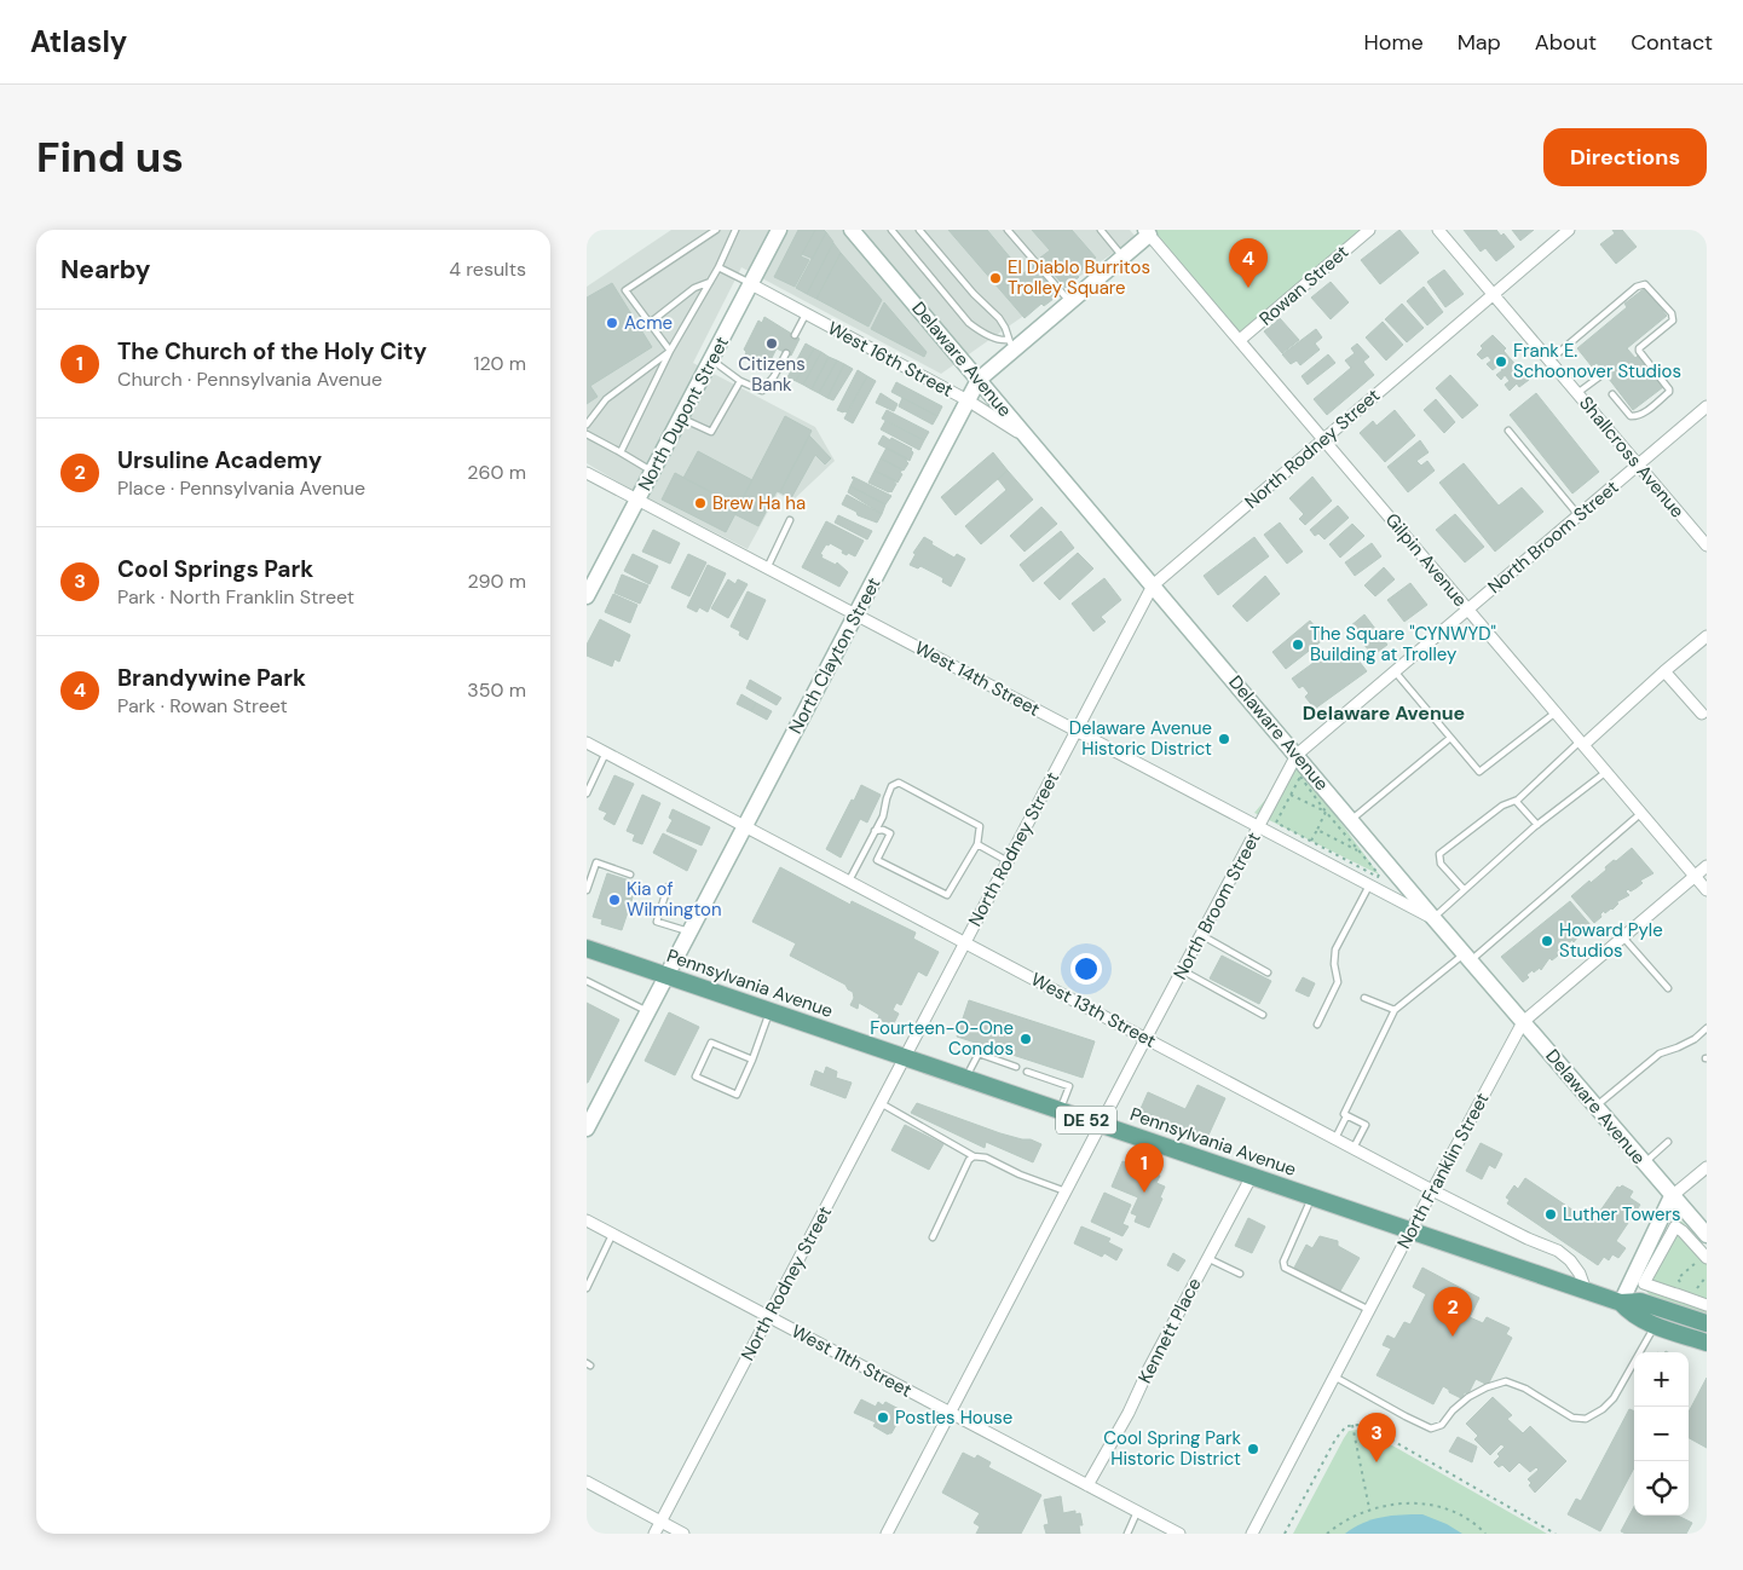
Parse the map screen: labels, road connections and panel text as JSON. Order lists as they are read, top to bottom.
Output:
{
  "streets": {
    "main road": ["Pennsylvania Avenue", "DE 52"],
    "street": [
      "Rowan Street",
      "West 16th Street",
      "Delaware Avenue",
      "North Dupont Street",
      "North Rodney Street",
      "Shallcross Avenue",
      "North Broom Street",
      "Gilpin Avenue",
      "North Clayton Street",
      "West 14th Street",
      "West 13th Street",
      "North Franklin Street",
      "Kennett Place",
      "West 11th Street"
    ]
  },
  "crossings": [
    ["Rowan Street", "Gilpin Avenue"],
    ["West 16th Street", "Delaware Avenue"],
    ["West 16th Street", "North Dupont Street"],
    ["West 16th Street", "North Clayton Street"],
    ["Delaware Avenue", "North Rodney Street"],
    ["Delaware Avenue", "North Broom Street"],
    ["Delaware Avenue", "North Clayton Street"],
    ["Delaware Avenue", "West 14th Street"],
    ["Delaware Avenue", "North Franklin Street"],
    ["North Dupont Street", "West 14th Street"],
    ["North Rodney Street", "Shallcross Avenue"],
    ["North Rodney Street", "Gilpin Avenue"],
    ["North Rodney Street", "West 14th Street"],
    ["North Rodney Street", "Pennsylvania Avenue"],
    ["North Rodney Street", "West 13th Street"],
    ["North Rodney Street", "West 11th Street"],
    ["Shallcross Avenue", "North Broom Street"],
    ["North Broom Street", "Gilpin Avenue"],
    ["North Broom Street", "West 14th Street"],
    ["North Broom Street", "Pennsylvania Avenue"],
    ["North Broom Street", "West 13th Street"],
    ["North Broom Street", "West 11th Street"],
    ["Gilpin Avenue", "North Clayton Street"],
    ["Gilpin Avenue", "North Franklin Street"],
    ["North Clayton Street", "West 14th Street"],
    ["North Clayton Street", "Pennsylvania Avenue"],
    ["North Clayton Street", "West 13th Street"],
    ["Pennsylvania Avenue", "West 13th Street"],
    ["Pennsylvania Avenue", "North Franklin Street"],
    ["Pennsylvania Avenue", "Kennett Place"],
    ["West 13th Street", "North Franklin Street"],
    ["Kennett Place", "West 11th Street"]
  ],
  "districts": ["Delaware Avenue"],
  "places": [
    "El Diablo Burritos Trolley Square",
    "Acme",
    "Citizens Bank",
    "Frank E. Schoonover Studios",
    "Brew Ha ha",
    "The Square \"CYNWYD\" Building at Trolley",
    "Delaware Avenue Historic District",
    "Kia of Wilmington",
    "Howard Pyle Studios",
    "Fourteen-O-One Condos",
    "Luther Towers",
    "Postles House",
    "Cool Spring Park Historic District"
  ],
  "page": {
    "header": "Atlasly",
    "nav": [
      "Home",
      "Map",
      "About",
      "Contact"
    ],
    "buttons": "Directions",
    "title": "Find us",
    "heading": ["Nearby", "4 results"],
    "pins": [
      "4",
      "1",
      "2",
      "3"
    ],
    "list": [
      {
        "mark": "1",
        "name": "The Church of the Holy City",
        "note": "Church · Pennsylvania Avenue",
        "value": "120 m"
      },
      {
        "mark": "2",
        "name": "Ursuline Academy",
        "note": "Place · Pennsylvania Avenue",
        "value": "260 m"
      },
      {
        "mark": "3",
        "name": "Cool Springs Park",
        "note": "Park · North Franklin Street",
        "value": "290 m"
      },
      {
        "mark": "4",
        "name": "Brandywine Park",
        "note": "Park · Rowan Street",
        "value": "350 m"
      }
    ],
    "map_buttons": ["+", "−"]
  }
}
